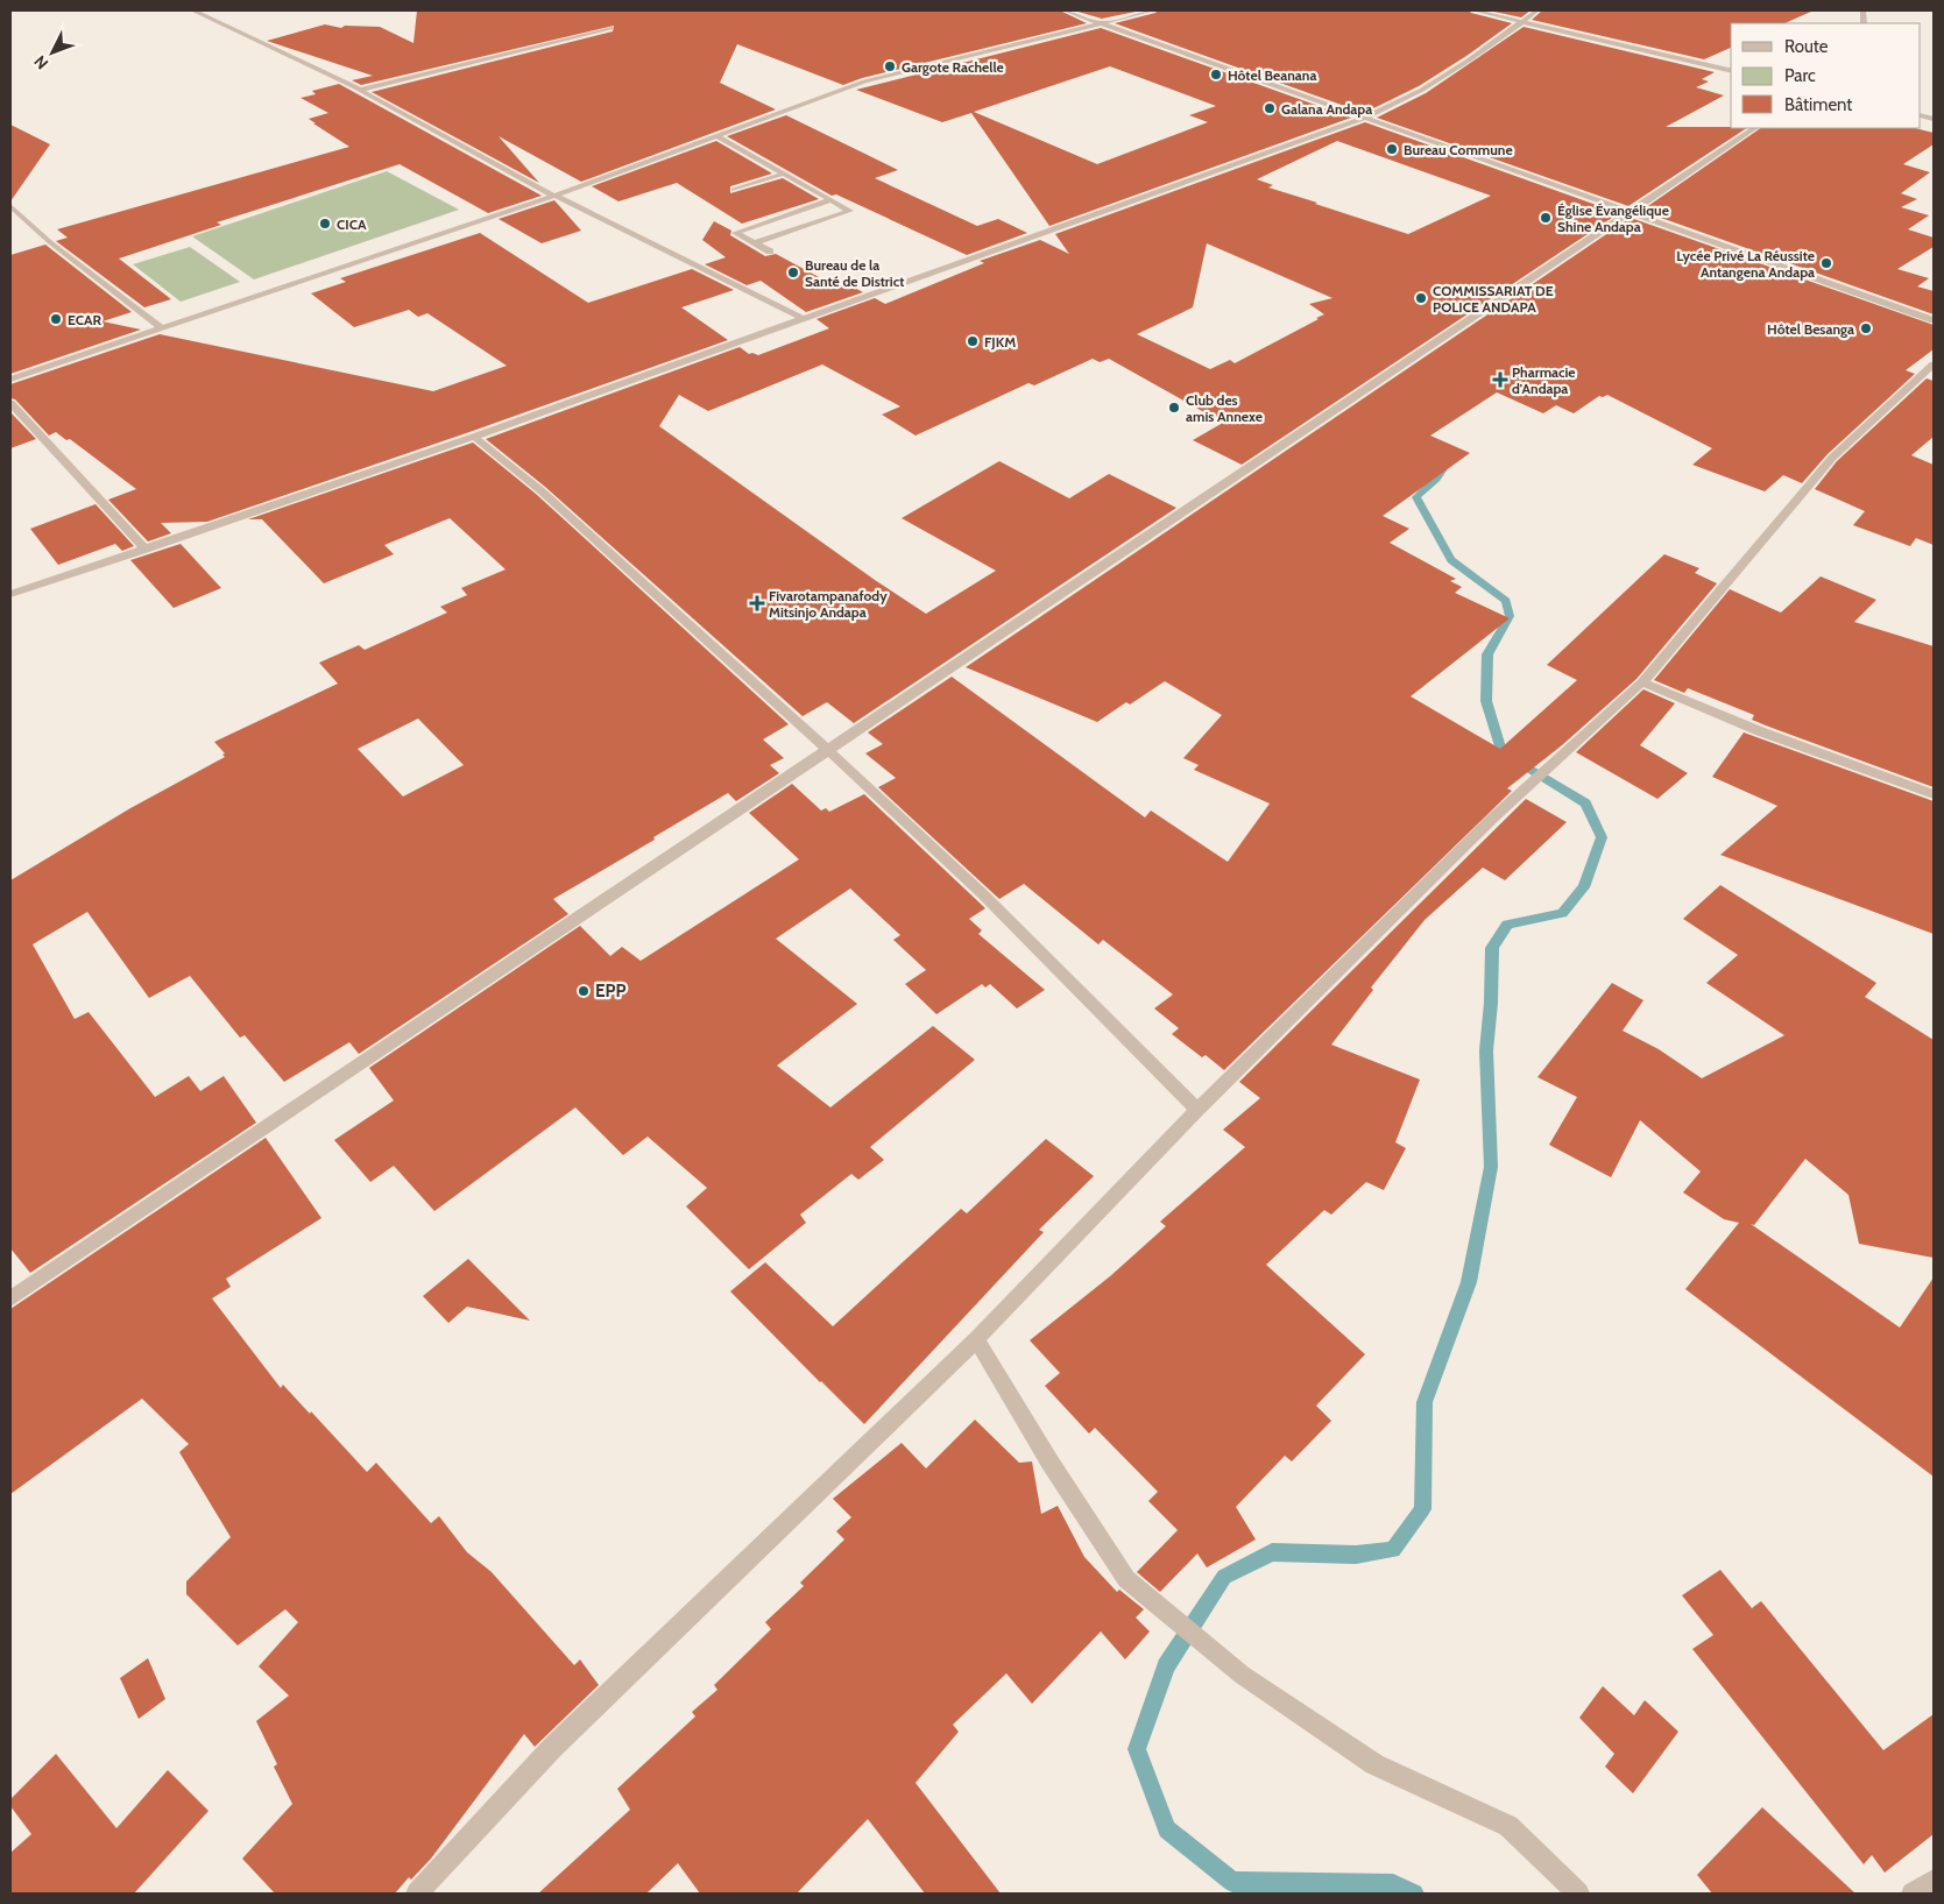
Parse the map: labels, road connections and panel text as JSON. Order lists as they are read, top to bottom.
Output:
{
  "places": {
    "other": [
      "Gargote Rachelle",
      "Hôtel Beanana",
      "Galana Andapa",
      "Bureau Commune",
      "Église Évangélique Shine Andapa",
      "CICA",
      "Lycée Privé La Réussite Antangena Andapa",
      "Bureau de la Santé de District",
      "COMMISSARIAT DE POLICE ANDAPA",
      "ECAR",
      "Hôtel Besanga",
      "FJKM",
      "Club des amis Annexe",
      "EPP"
    ],
    "health": ["Pharmacie d'Andapa", "Fivarotampanafody Mitsinjo Andapa"]
  },
  "legend": ["Route", "Parc", "Bâtiment"],
  "north": "bottom left"
}
